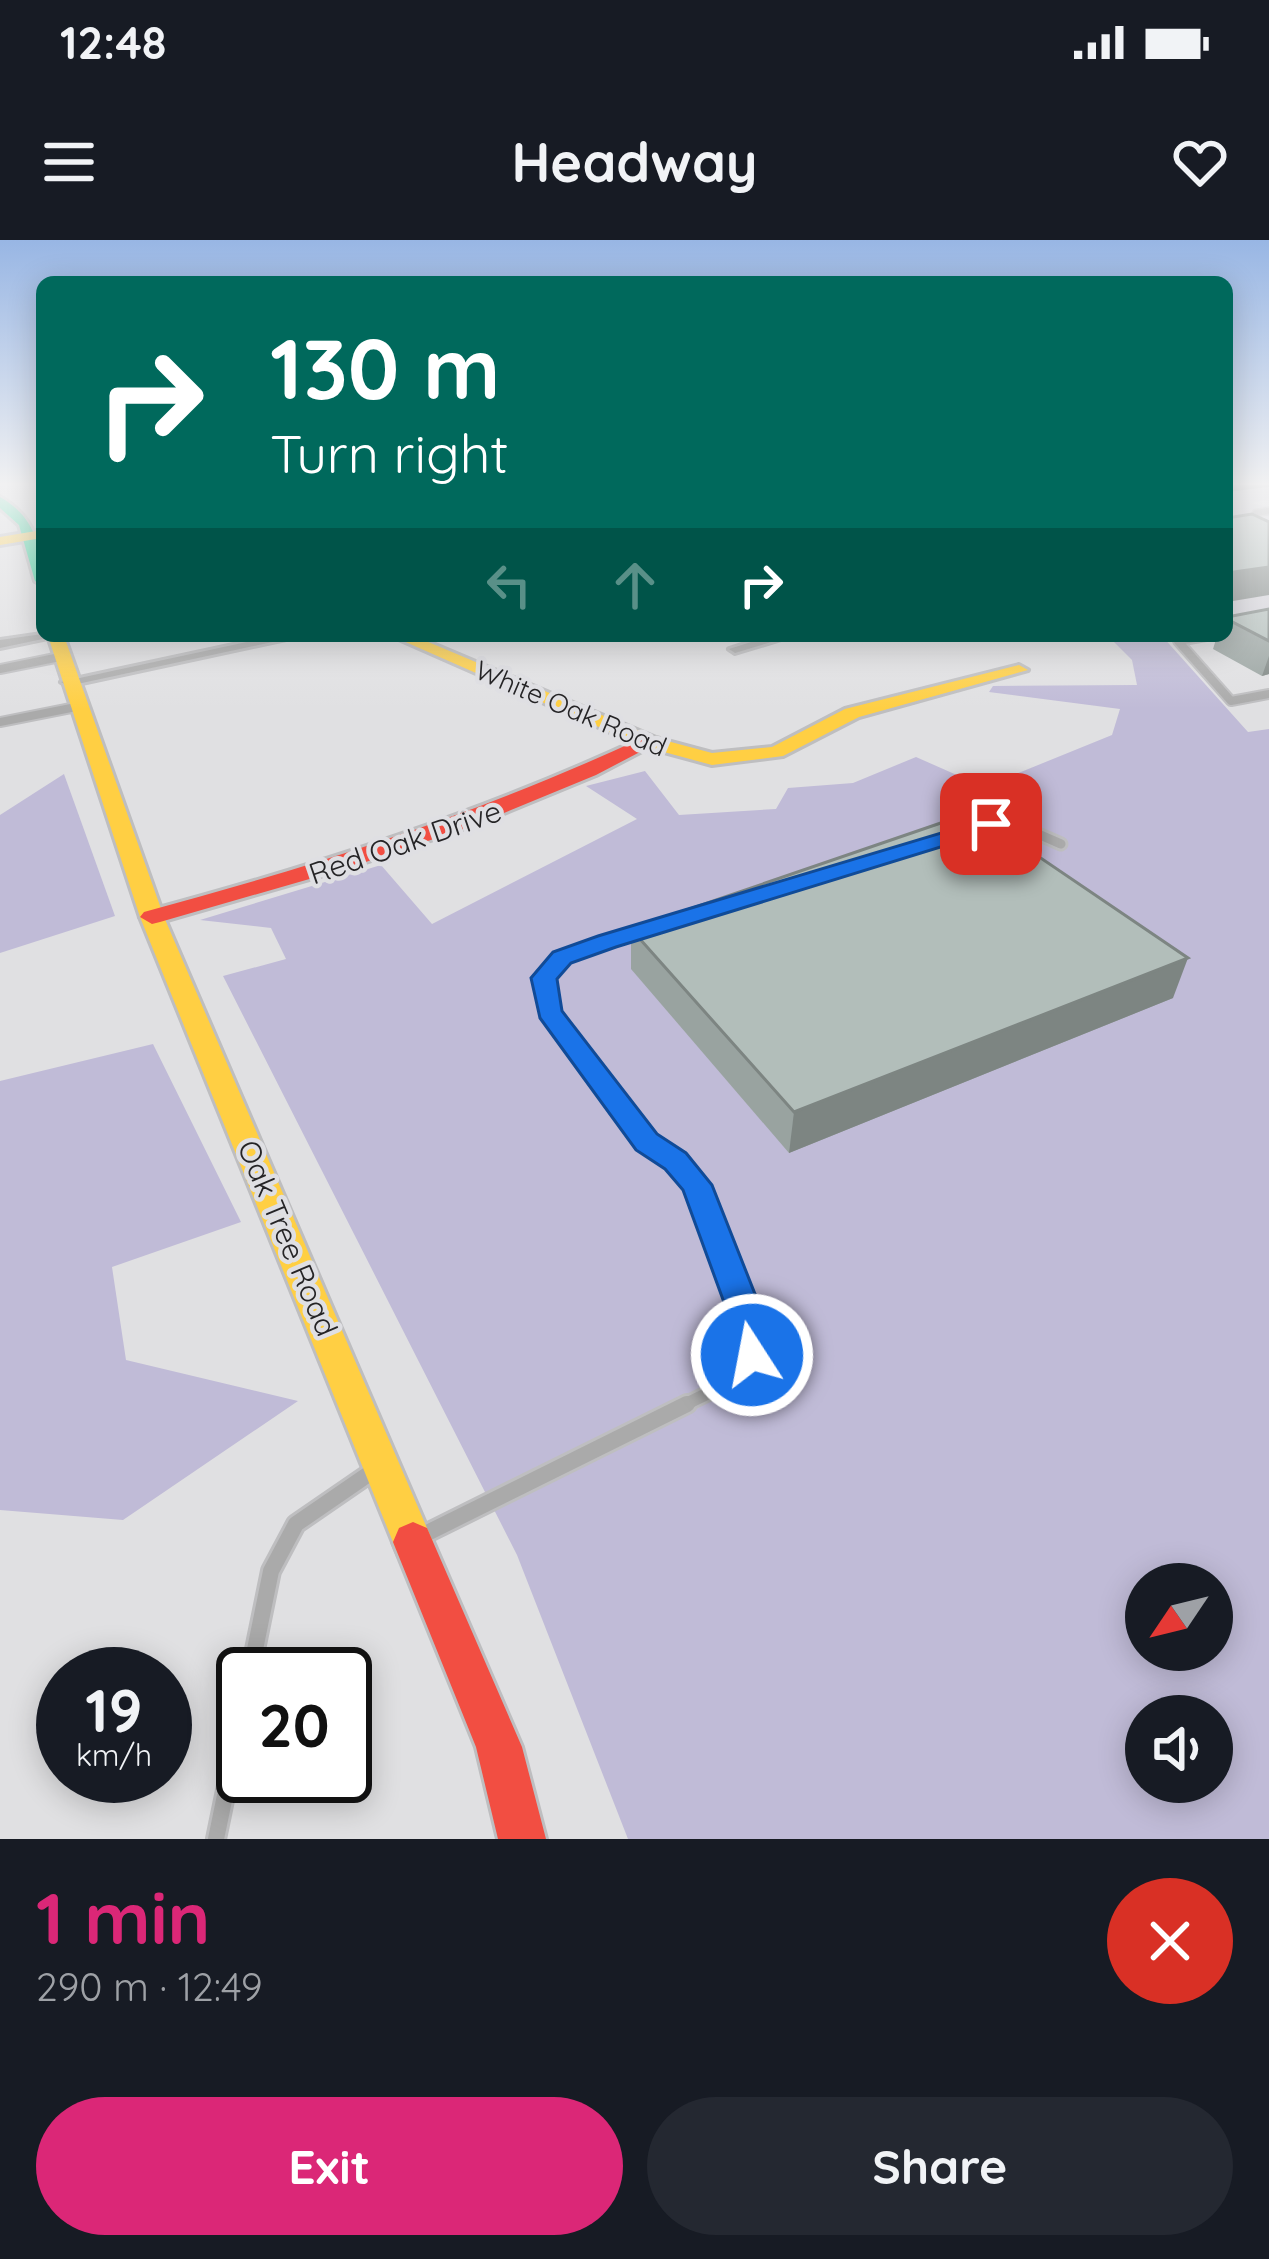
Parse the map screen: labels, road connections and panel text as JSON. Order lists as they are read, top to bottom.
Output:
{
  "streets": {
    "street": ["White Oak Road", "Red Oak Drive", "Oak Tree Road"]
  },
  "crossings": [
    ["White Oak Road", "Red Oak Drive"],
    ["Red Oak Drive", "Oak Tree Road"]
  ],
  "north": "bottom left",
  "page": {
    "status": "12:48",
    "header": "Headway",
    "turn": ["130 m", "Turn right"],
    "speed": "19 km/h",
    "limit": "20",
    "heading": ["1 min", "290 m · 12:49"],
    "buttons": ["Exit", "Share"]
  }
}
